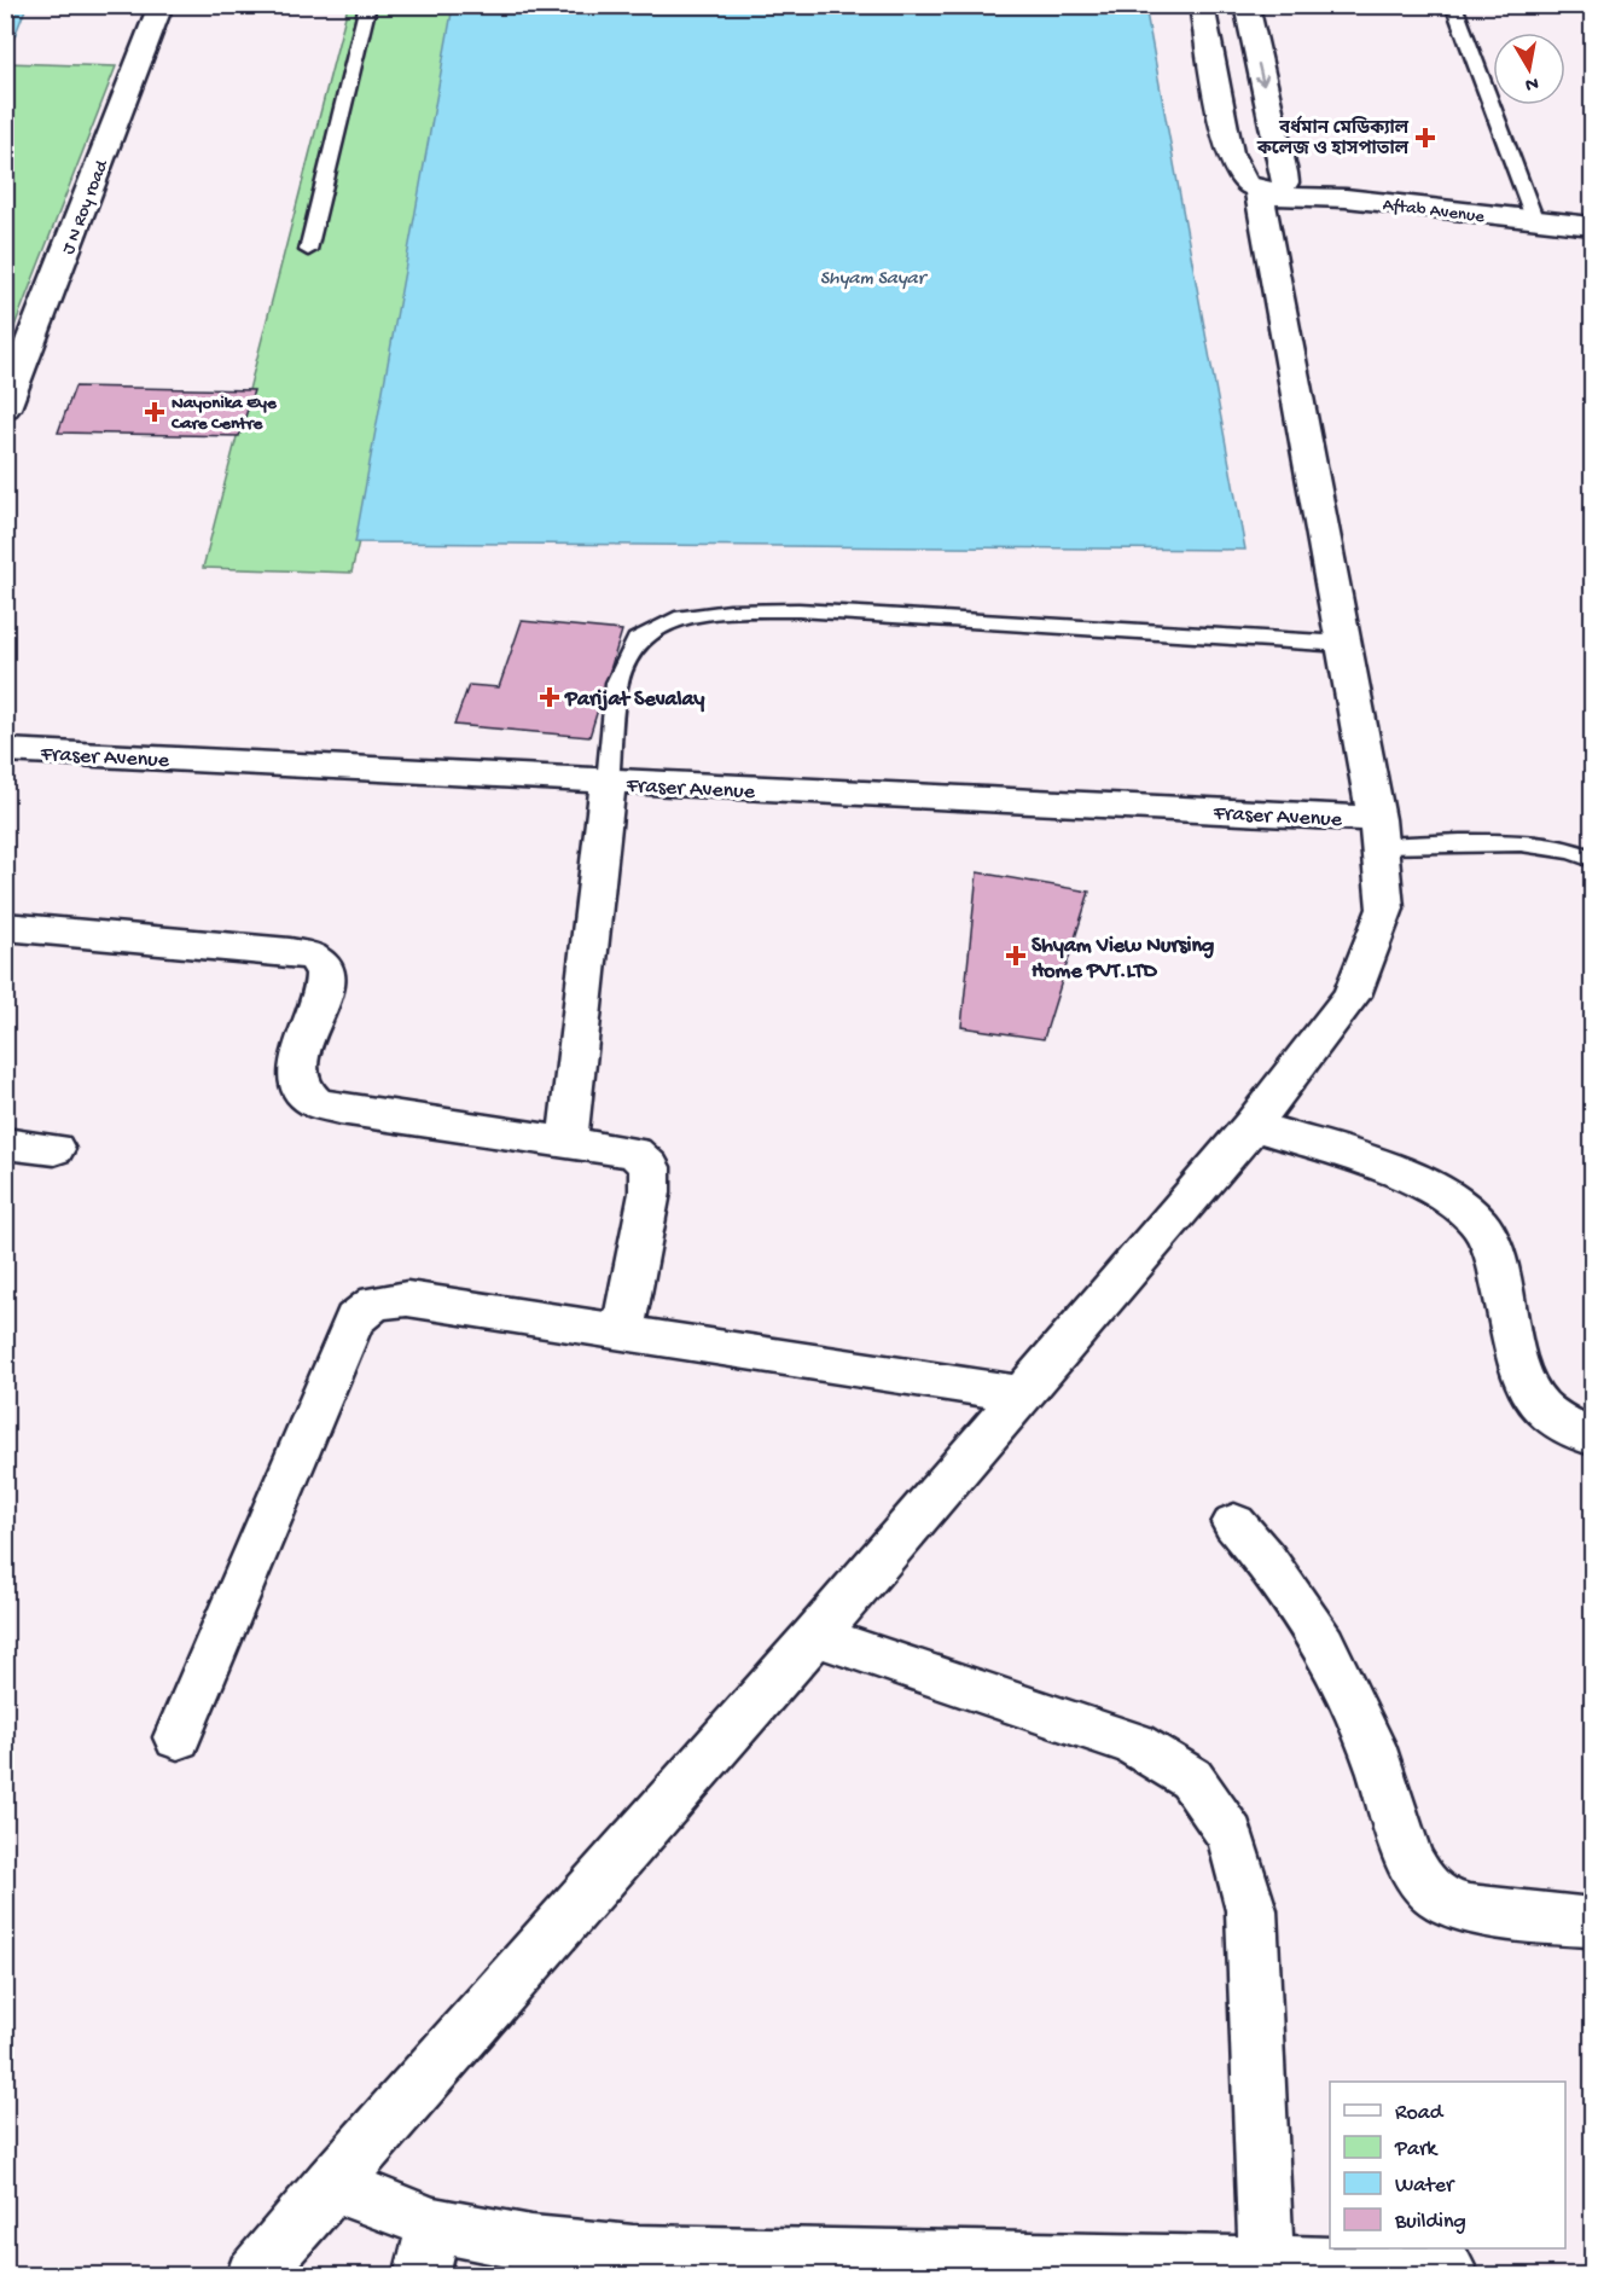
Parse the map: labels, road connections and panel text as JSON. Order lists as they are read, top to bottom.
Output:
{
  "streets": {
    "street": ["J N Roy road", "Aftab Avenue", "Fraser Avenue"]
  },
  "water": ["Shyam Sayar"],
  "places": {
    "health": [
      "বর্ধমান মেডিক্যাল কলেজ ও হাসপাতাল",
      "Nayonika Eye Care Centre",
      "Parijat Sevalay",
      "Shyam View Nursing Home PVT.LTD"
    ]
  },
  "legend": [
    "Road",
    "Park",
    "Water",
    "Building"
  ],
  "north": "bottom"
}
